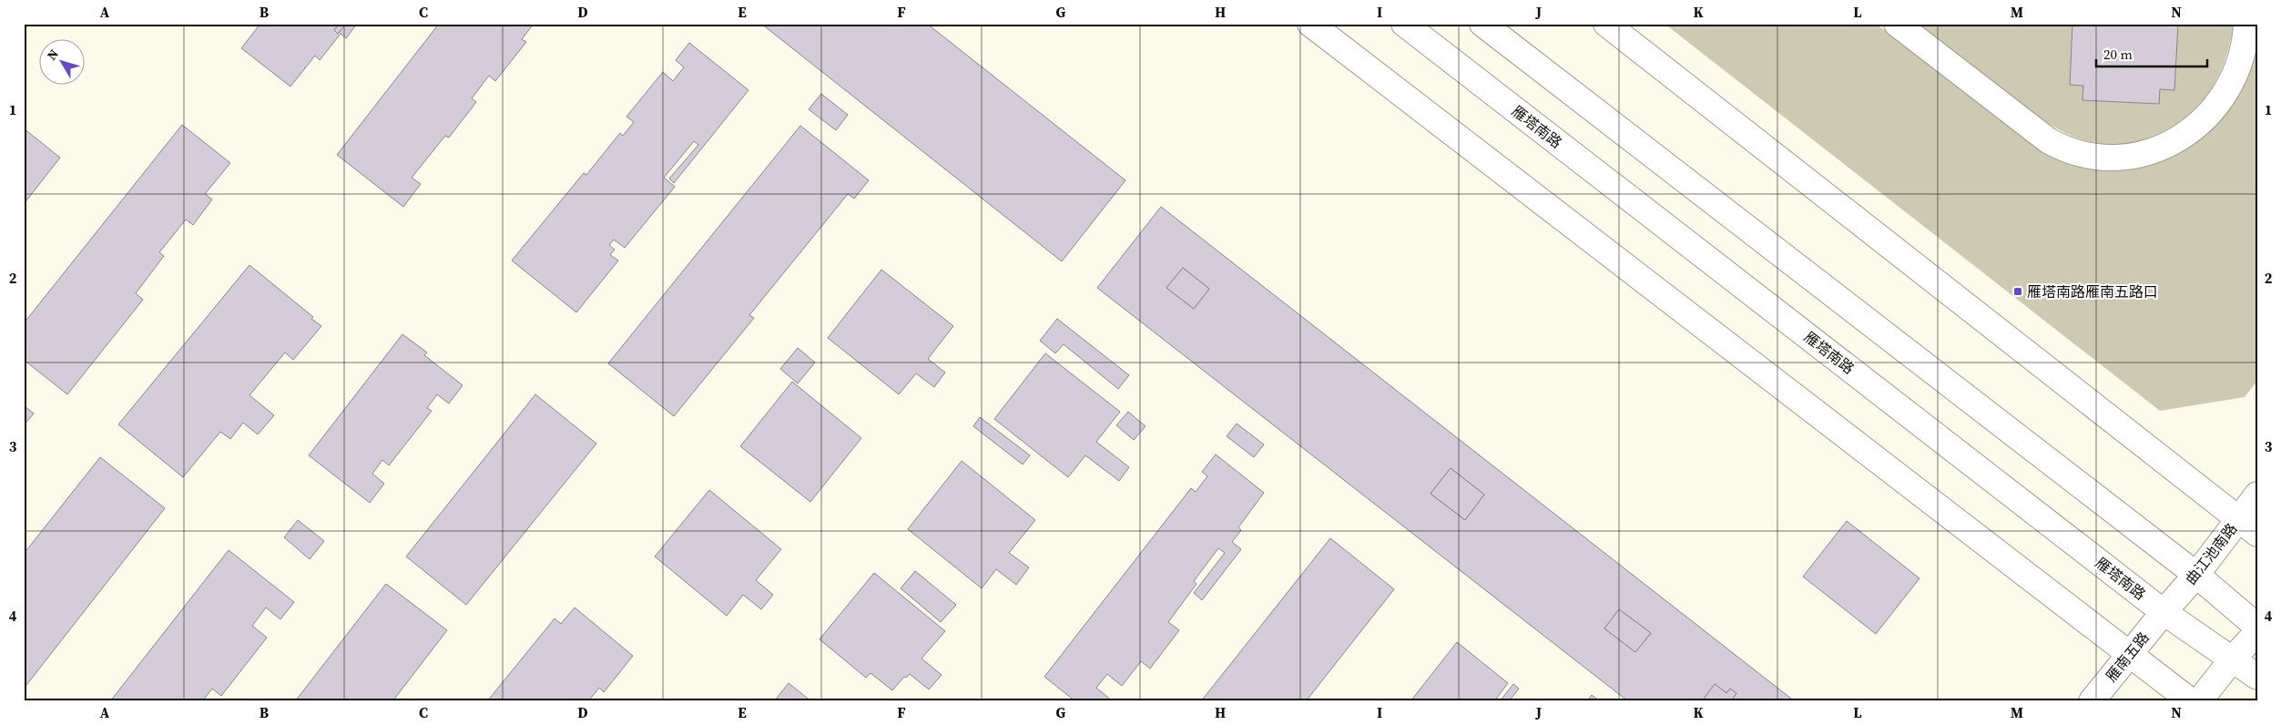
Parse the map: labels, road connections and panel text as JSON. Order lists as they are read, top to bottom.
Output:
{
  "streets": {
    "main road": ["雁塔南路", "曲江池南路", "雁南五路"]
  },
  "crossings": [
    ["雁塔南路", "曲江池南路"],
    ["雁塔南路", "雁南五路"],
    ["曲江池南路", "雁南五路"]
  ],
  "places": {
    "transit": ["雁塔南路雁南五路口"]
  },
  "scale_bar": "20 m",
  "north": "top left",
  "grid": {
    "columns": [
      "A",
      "B",
      "C",
      "D",
      "E",
      "F",
      "G",
      "H",
      "I",
      "J",
      "K",
      "L",
      "M",
      "N"
    ],
    "rows": [
      "1",
      "2",
      "3",
      "4"
    ]
  }
}
